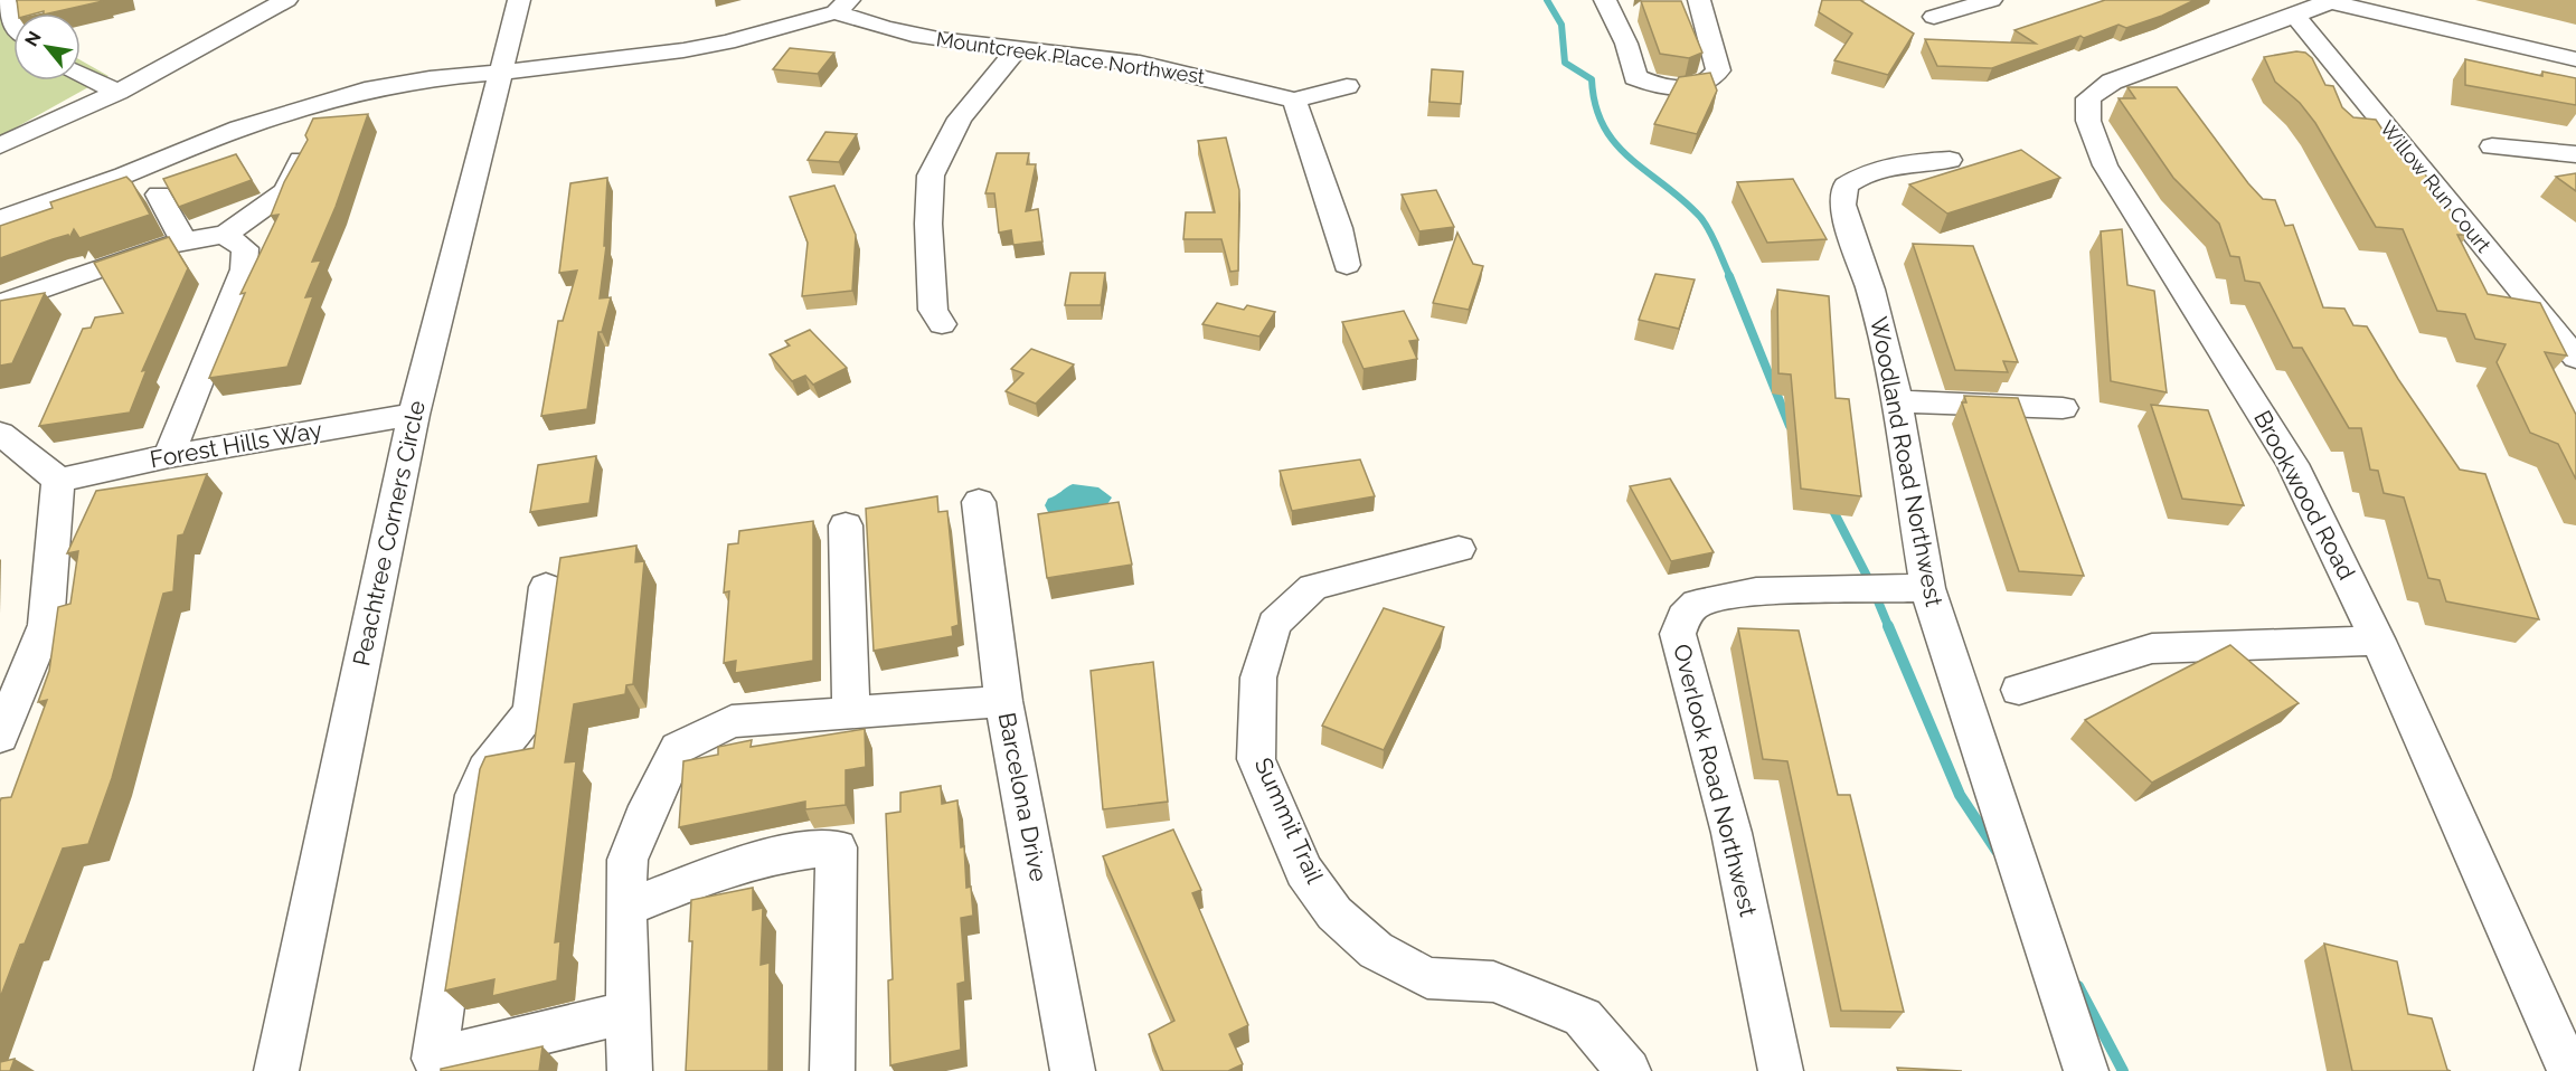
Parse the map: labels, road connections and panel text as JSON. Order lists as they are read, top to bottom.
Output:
{
  "streets": {
    "street": [
      "Mountcreek Place Northwest",
      "Willow Run Court",
      "Forest Hills Way",
      "Woodland Road Northwest",
      "Brookwood Road",
      "Peachtree Corners Circle",
      "Overlook Road Northwest",
      "Barcelona Drive",
      "Summit Trail"
    ]
  },
  "crossings": [
    ["Willow Run Court", "Brookwood Road"],
    ["Forest Hills Way", "Peachtree Corners Circle"],
    ["Woodland Road Northwest", "Overlook Road Northwest"]
  ],
  "north": "top left"
}
